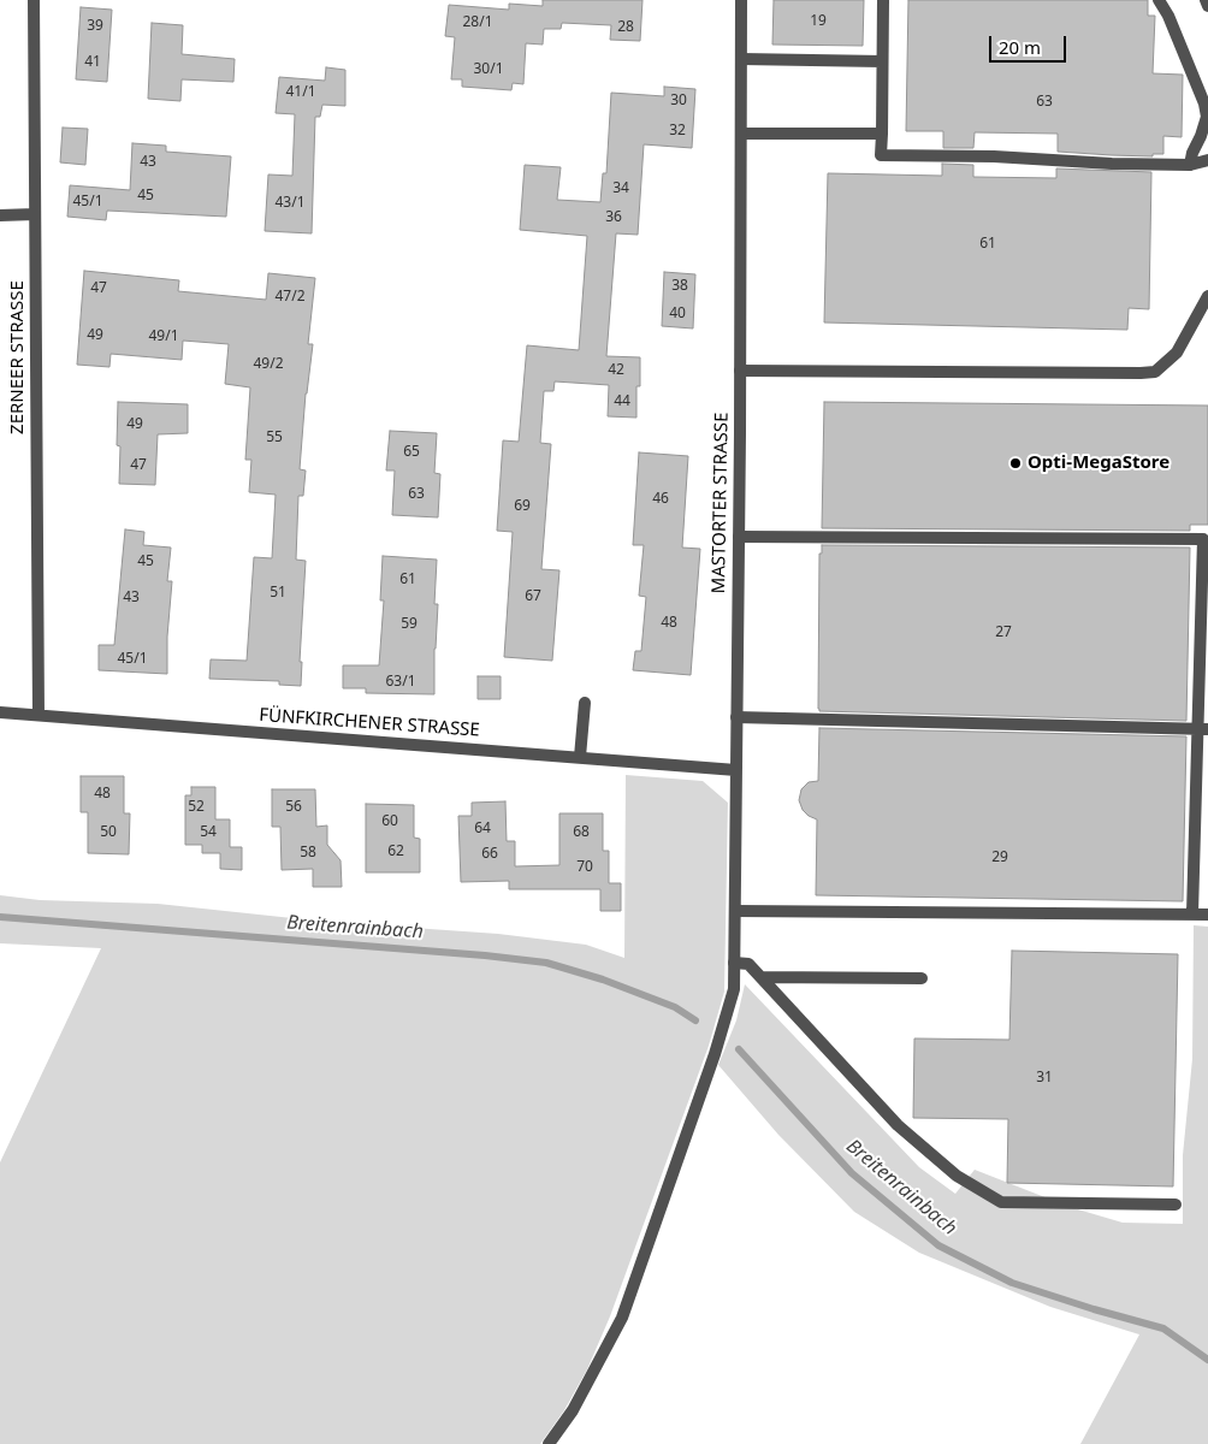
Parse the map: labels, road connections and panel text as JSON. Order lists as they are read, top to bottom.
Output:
{
  "streets": {
    "street": ["ZERNEER STRASSE", "MASTORTER STRASSE", "FÜNFKIRCHENER STRASSE"]
  },
  "crossings": [
    ["ZERNEER STRASSE", "FÜNFKIRCHENER STRASSE"],
    ["MASTORTER STRASSE", "FÜNFKIRCHENER STRASSE"]
  ],
  "water": ["Breitenrainbach"],
  "places": ["Opti-MegaStore"],
  "house_numbers": [
    "19",
    "28/1",
    "39",
    "28",
    "41",
    "30/1",
    "41/1",
    "30",
    "63",
    "32",
    "43",
    "34",
    "45",
    "45/1",
    "43/1",
    "36",
    "61",
    "38",
    "47",
    "47/2",
    "40",
    "49",
    "49/1",
    "49/2",
    "42",
    "44",
    "49",
    "55",
    "65",
    "47",
    "63",
    "46",
    "69",
    "45",
    "61",
    "51",
    "67",
    "43",
    "48",
    "59",
    "27",
    "45/1",
    "63/1",
    "48",
    "52",
    "56",
    "60",
    "64",
    "50",
    "54",
    "68",
    "62",
    "58",
    "66",
    "29",
    "70",
    "31"
  ],
  "scale_bar": "20 m"
}
